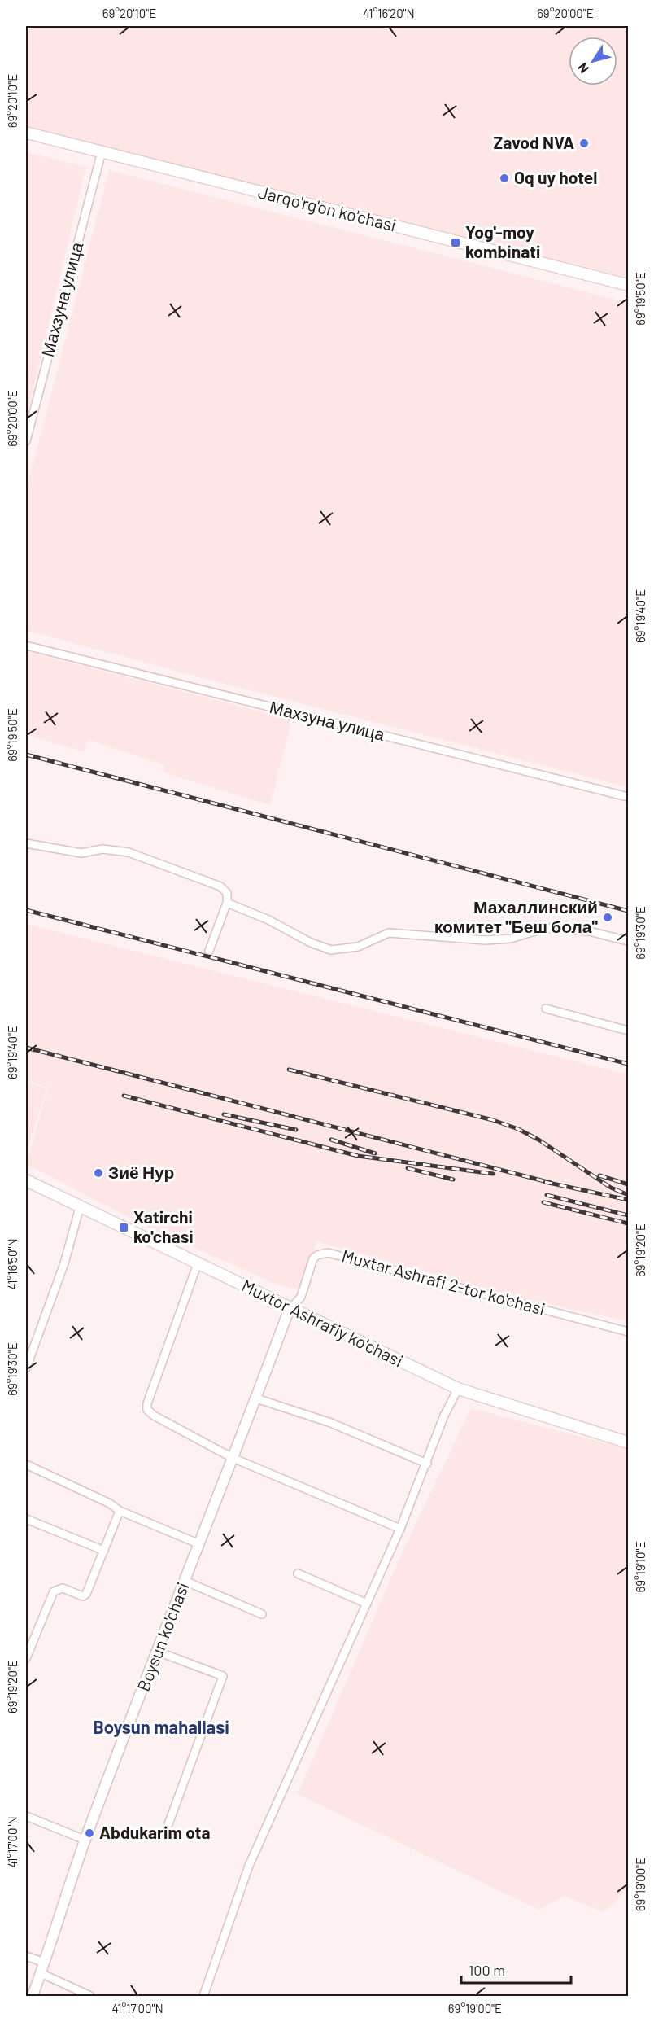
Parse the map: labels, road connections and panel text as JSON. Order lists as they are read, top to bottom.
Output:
{
  "streets": {
    "main road": ["Jarqo'rg'on ko'chasi", "Muxtor Ashrafiy ko'chasi"],
    "street": ["Махзуна улица", "Muxtar Ashrafi 2-tor ko'chasi", "Boysun ko'chasi"]
  },
  "crossings": [
    ["Jarqo'rg'on ko'chasi", "Махзуна улица"],
    ["Muxtar Ashrafi 2-tor ko'chasi", "Muxtor Ashrafiy ko'chasi"],
    ["Muxtar Ashrafi 2-tor ko'chasi", "Boysun ko'chasi"],
    ["Muxtor Ashrafiy ko'chasi", "Boysun ko'chasi"]
  ],
  "districts": ["Boysun mahallasi"],
  "places": {
    "other": [
      "Zavod NVA",
      "Oq uy hotel",
      "Махаллинский комитет \"Беш бола\"",
      "Зиё Нур",
      "Abdukarim ota"
    ],
    "transit": ["Yog'-moy kombinati", "Xatirchi ko'chasi"]
  },
  "scale_bar": "100 m",
  "north": "bottom left",
  "coordinates": [
    "69°20'10\"E",
    "41°16'20\"N",
    "69°20'00\"E",
    "69°19'50\"E",
    "69°19'40\"E",
    "69°19'30\"E",
    "69°19'20\"E",
    "41°16'50\"N",
    "69°19'10\"E",
    "41°17'00\"N",
    "69°19'00\"E"
  ]
}
